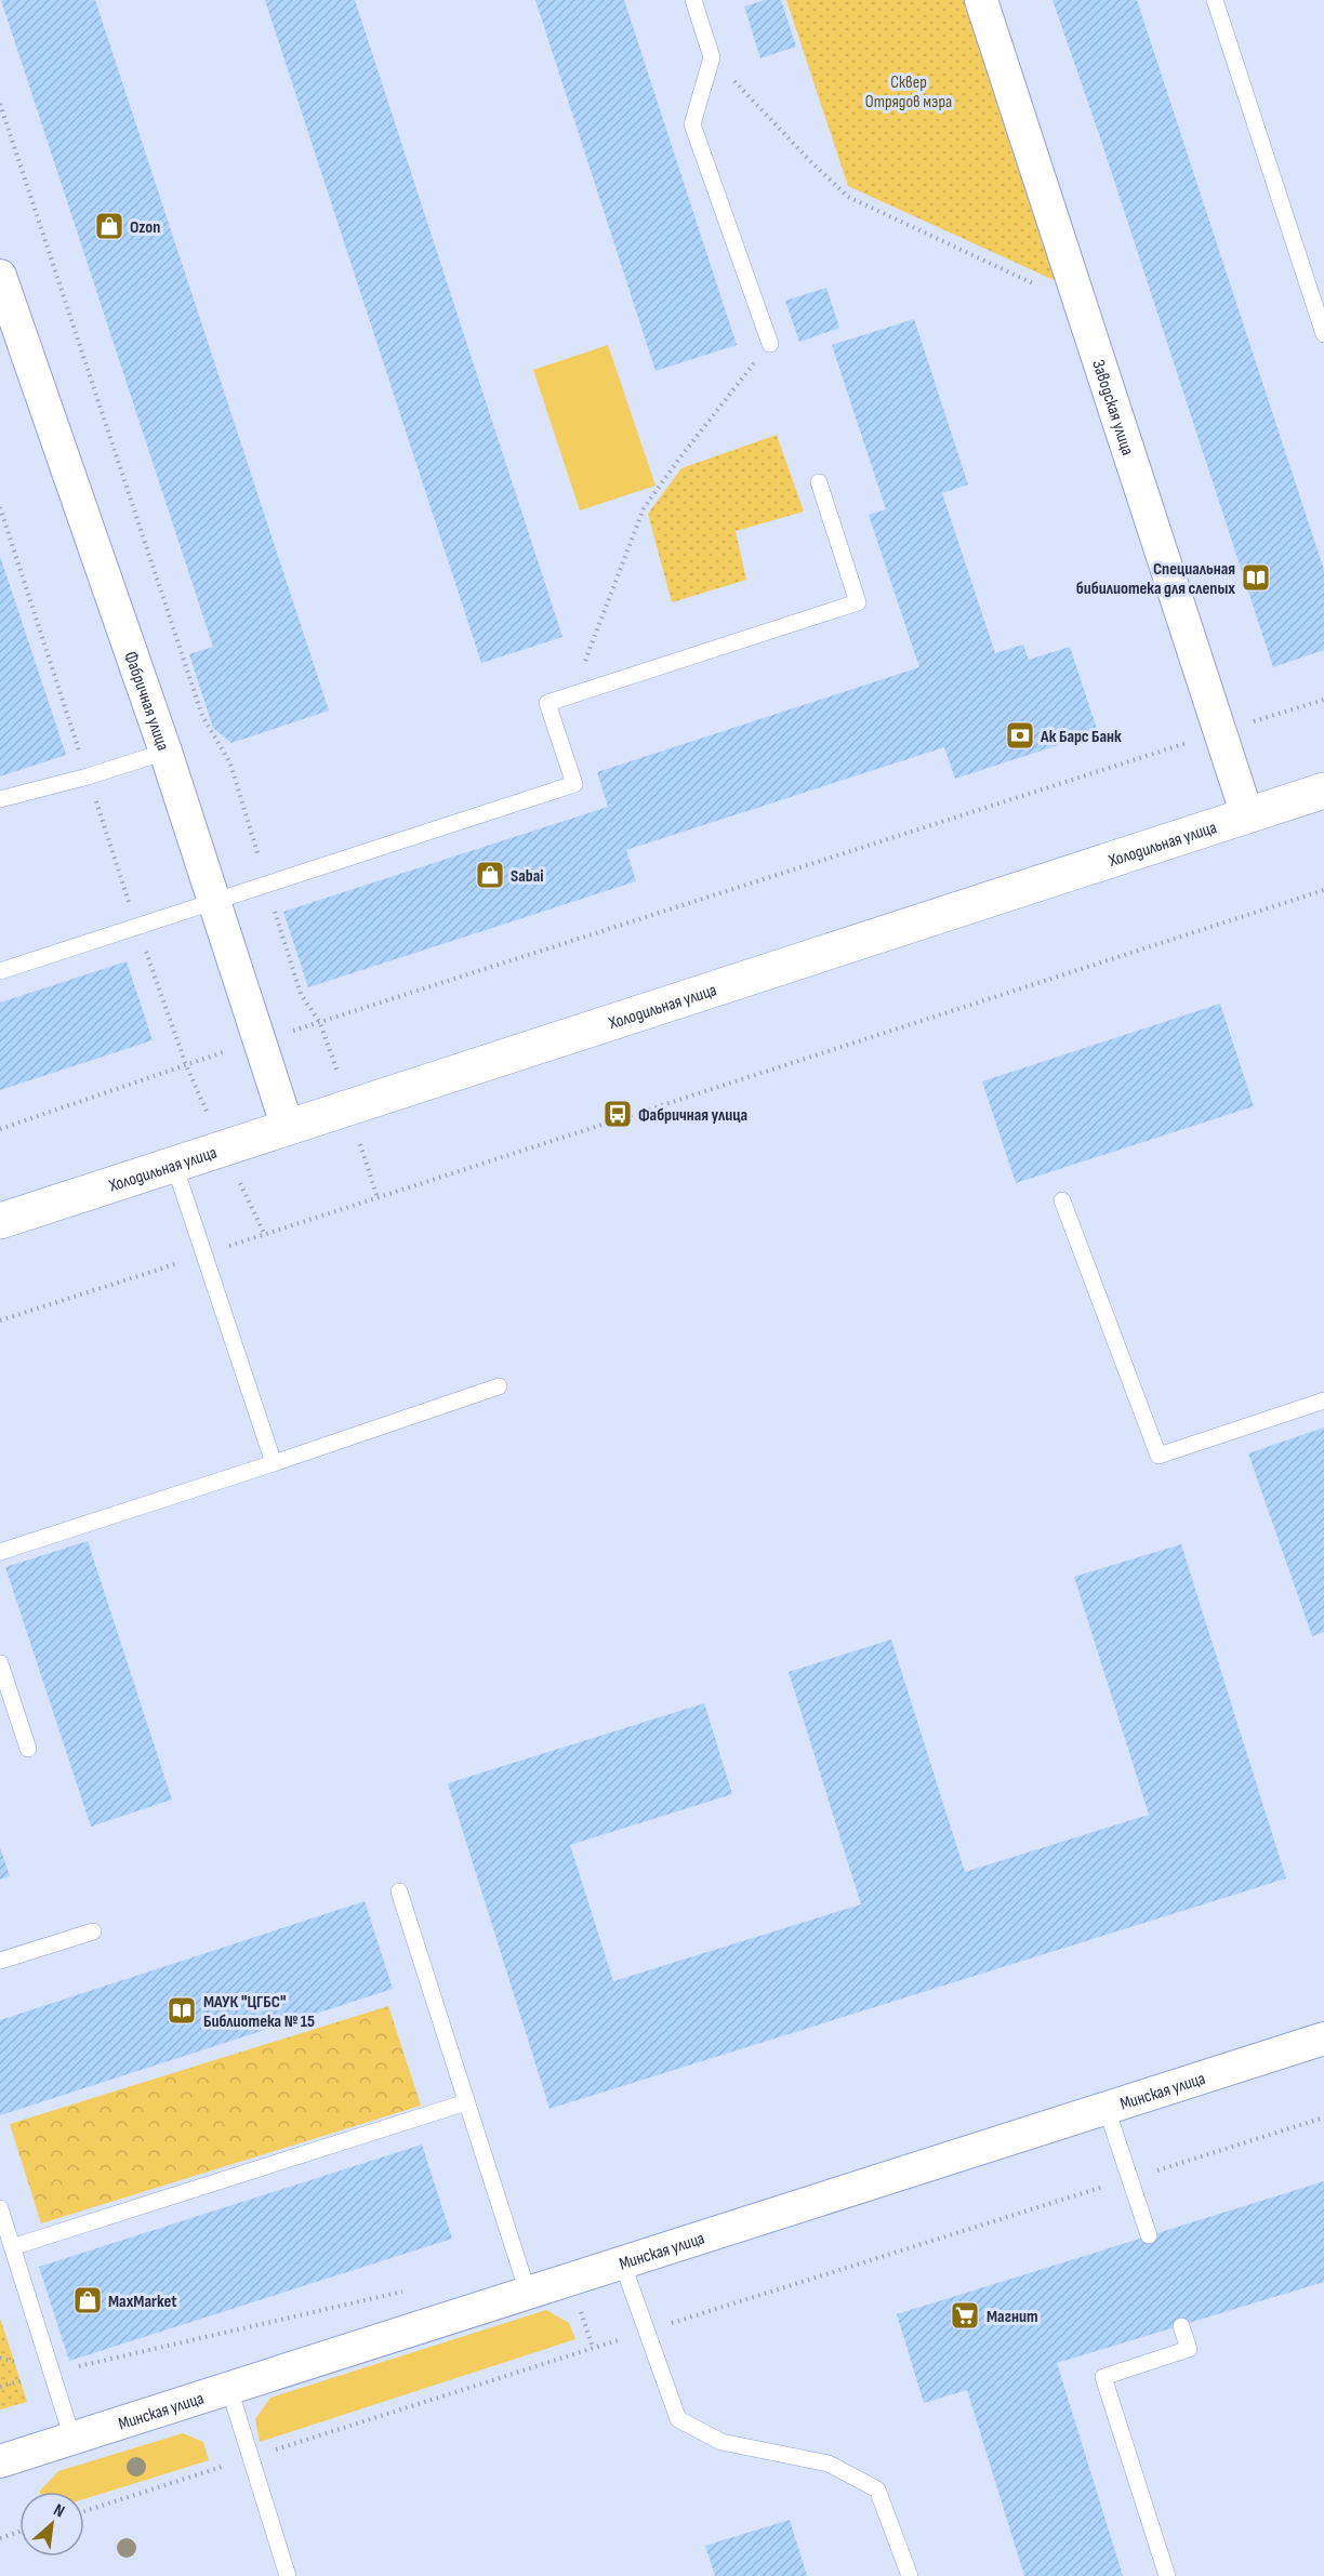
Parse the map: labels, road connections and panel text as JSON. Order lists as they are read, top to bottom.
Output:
{
  "streets": {
    "street": [
      "Заводская улица",
      "Фабричная улица",
      "Холодильная улица",
      "Минская улица"
    ]
  },
  "crossings": [
    ["Заводская улица", "Холодильная улица"],
    ["Фабричная улица", "Холодильная улица"]
  ],
  "parks": ["Сквер Отрядов мэра"],
  "places": {
    "shop": ["Ozon", "Sabai", "MaxMarket"],
    "library": ["Специальная бибилиотека для слепых", "МАУК \"ЦГБС\" Библиотека № 15"],
    "bank": ["Ак Барс Банк"],
    "bus stop": ["Фабричная улица"],
    "supermarket": ["Магнит"]
  },
  "north": "top right"
}
